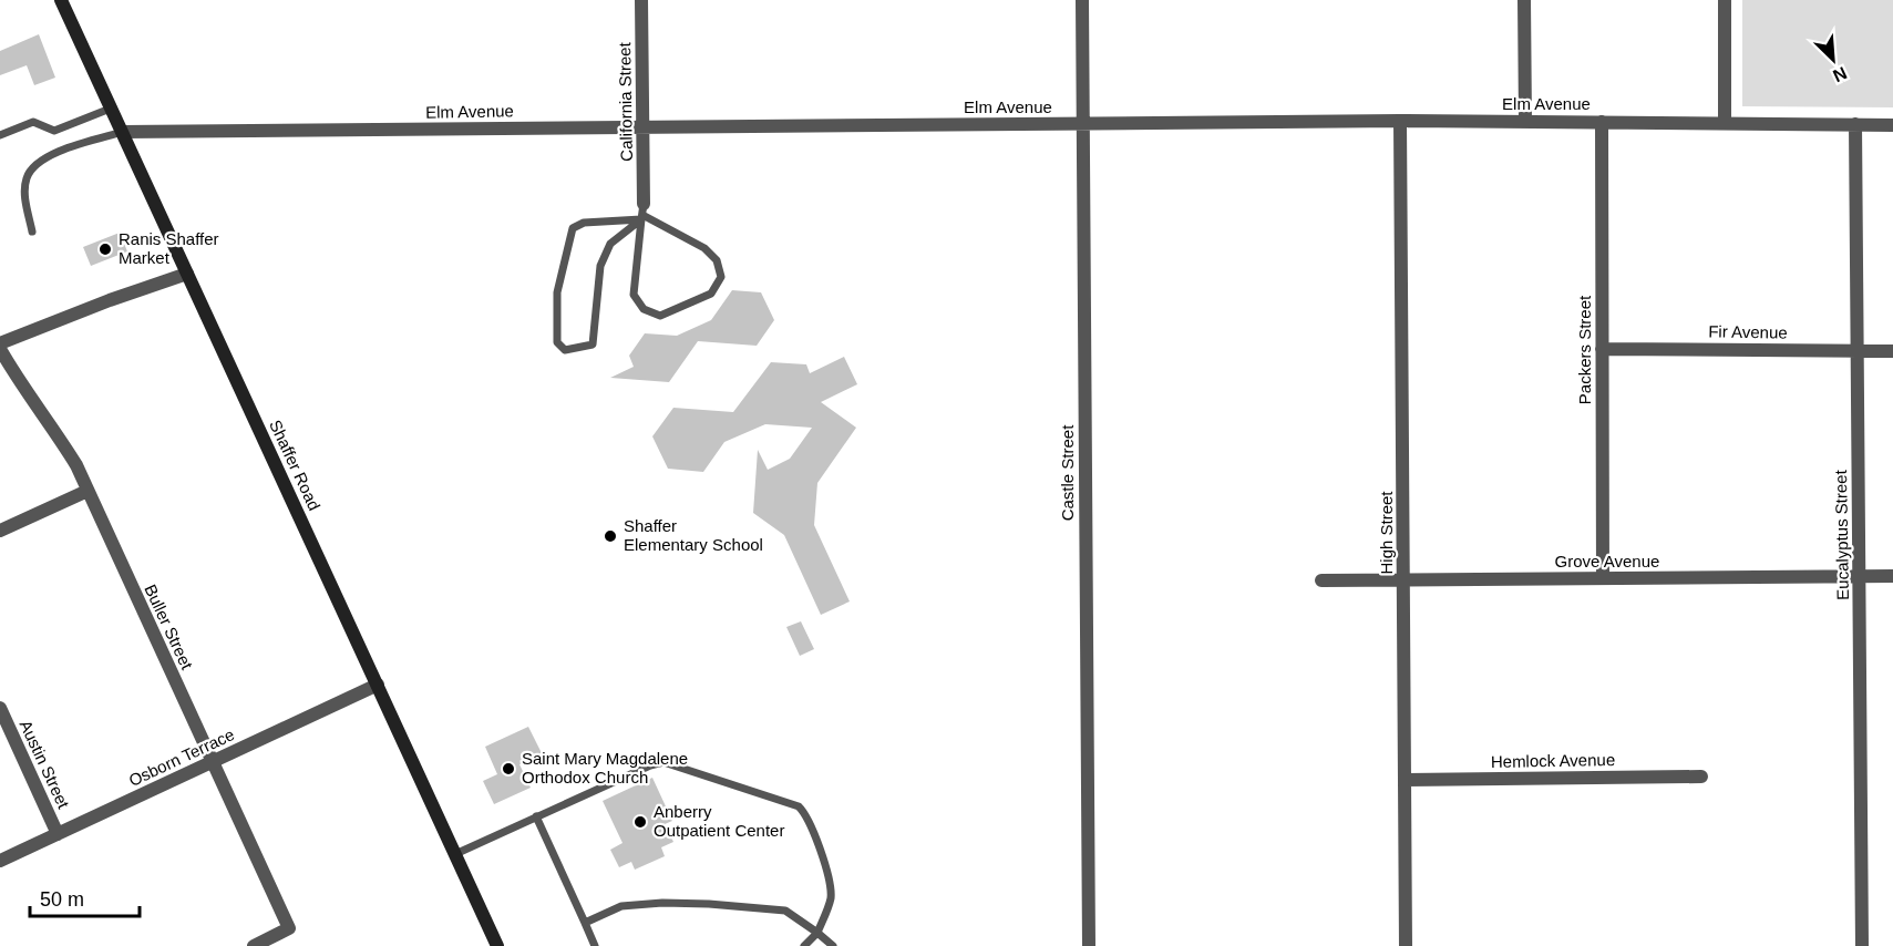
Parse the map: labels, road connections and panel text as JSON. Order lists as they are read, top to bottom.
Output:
{
  "streets": {
    "main road": ["Shaffer Road"],
    "street": [
      "California Street",
      "Elm Avenue",
      "Fir Avenue",
      "Packers Street",
      "Castle Street",
      "High Street",
      "Eucalyptus Street",
      "Grove Avenue",
      "Buller Street",
      "Osborn Terrace",
      "Hemlock Avenue",
      "Austin Street"
    ]
  },
  "crossings": [
    ["California Street", "Elm Avenue"],
    ["Elm Avenue", "Packers Street"],
    ["Elm Avenue", "Shaffer Road"],
    ["Elm Avenue", "Castle Street"],
    ["Elm Avenue", "High Street"],
    ["Elm Avenue", "Eucalyptus Street"],
    ["Fir Avenue", "Packers Street"],
    ["Fir Avenue", "Eucalyptus Street"],
    ["Packers Street", "Grove Avenue"],
    ["Shaffer Road", "Osborn Terrace"],
    ["High Street", "Grove Avenue"],
    ["High Street", "Hemlock Avenue"],
    ["Eucalyptus Street", "Grove Avenue"],
    ["Buller Street", "Osborn Terrace"],
    ["Osborn Terrace", "Austin Street"]
  ],
  "places": [
    "Ranis Shaffer Market",
    "Shaffer Elementary School",
    "Saint Mary Magdalene Orthodox Church",
    "Anberry Outpatient Center"
  ],
  "scale_bar": "50 m",
  "north": "bottom right"
}
